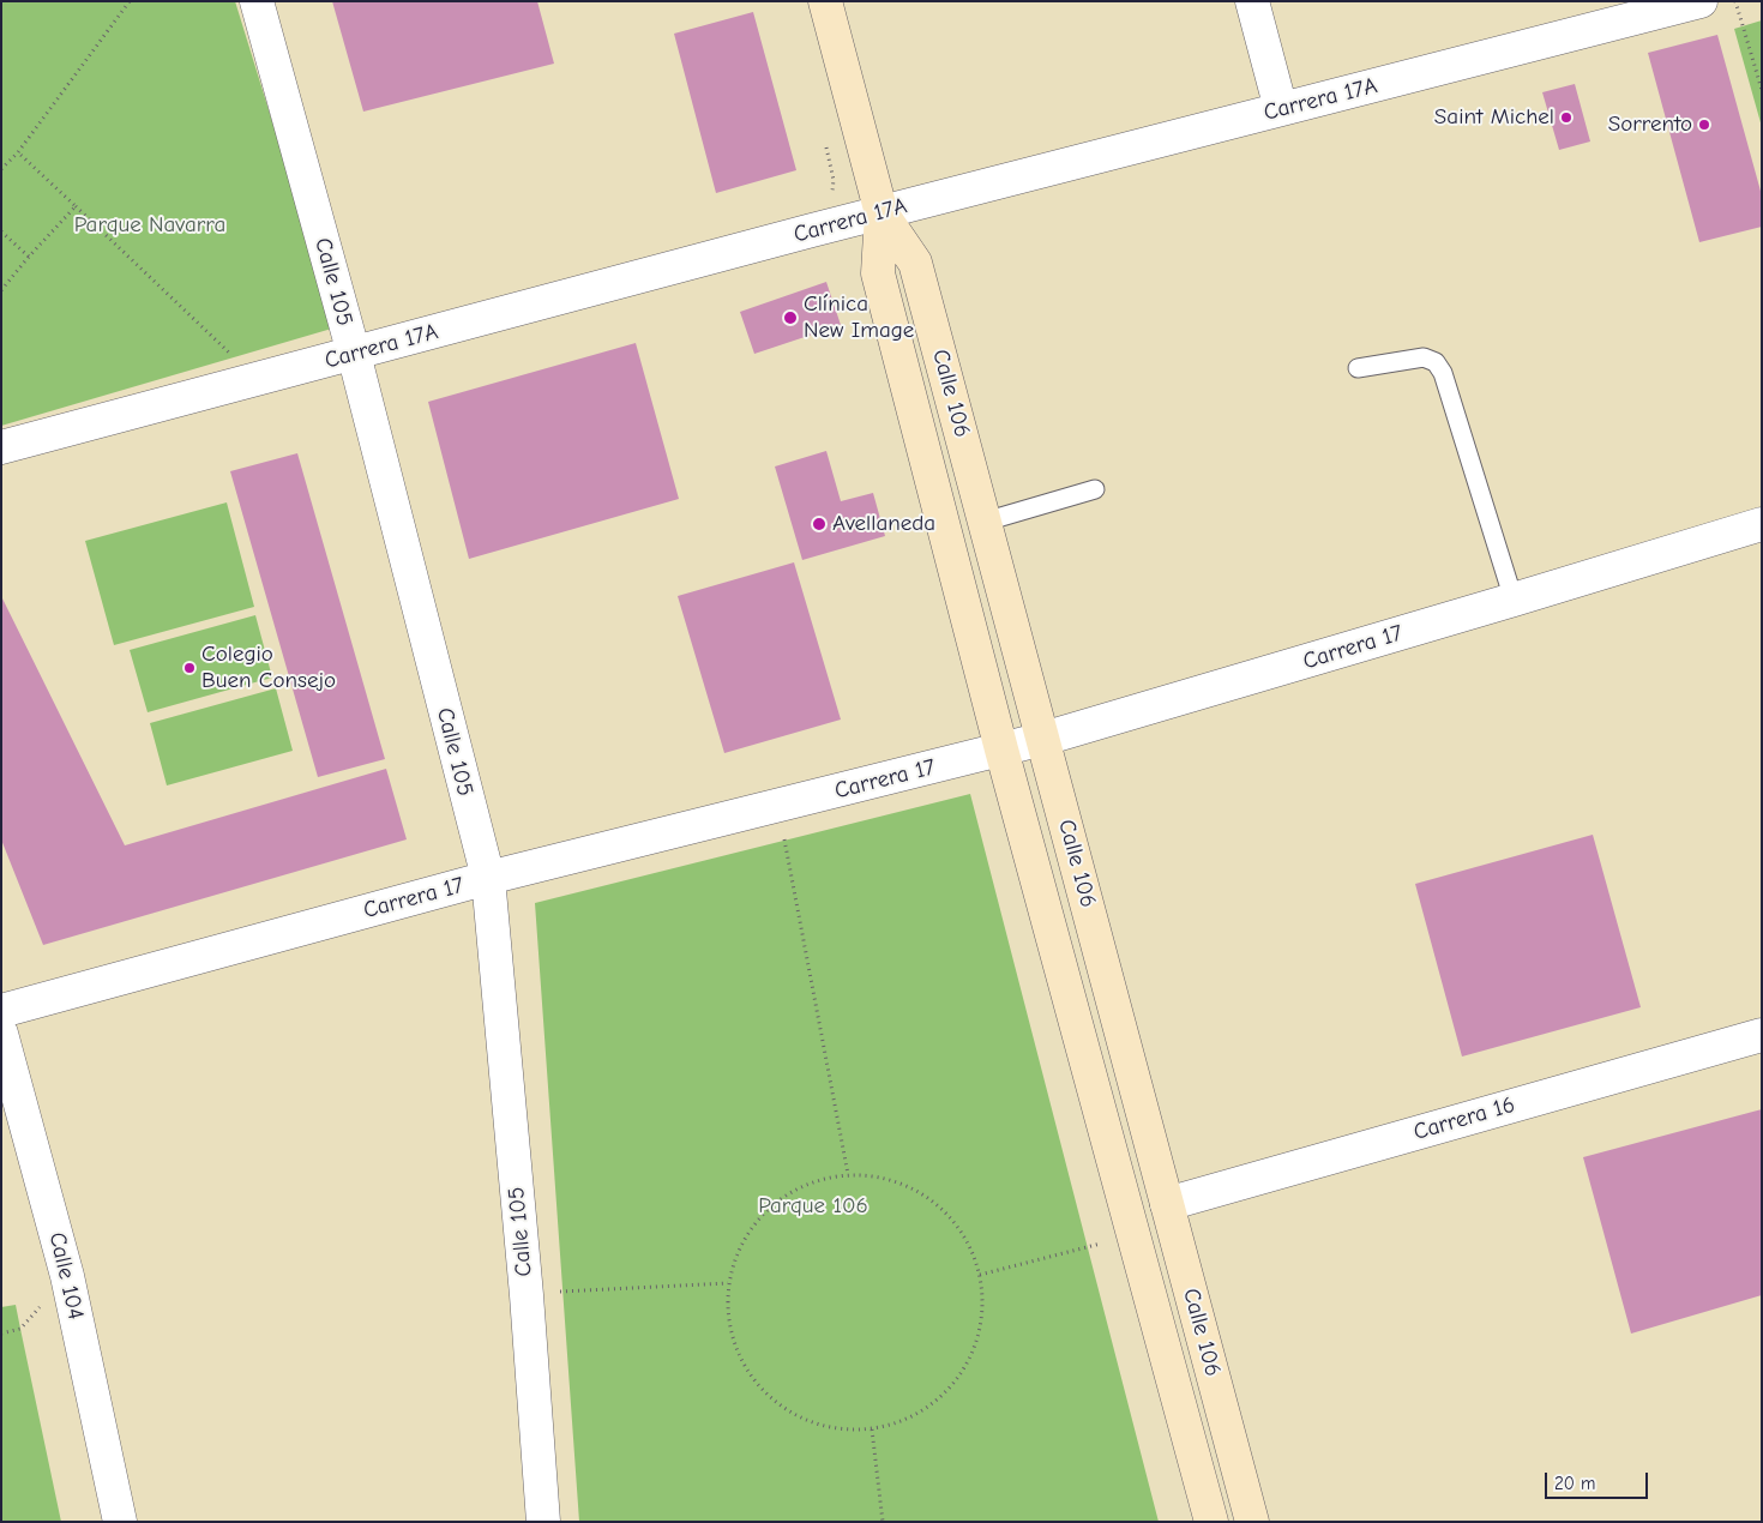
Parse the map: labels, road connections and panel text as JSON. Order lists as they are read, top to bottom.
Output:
{
  "streets": {
    "main road": ["Calle 106"],
    "street": [
      "Carrera 17A",
      "Calle 105",
      "Carrera 17",
      "Carrera 16",
      "Calle 104"
    ]
  },
  "crossings": [
    ["Carrera 17A", "Calle 105"],
    ["Carrera 17A", "Calle 106"],
    ["Calle 105", "Carrera 17"],
    ["Calle 106", "Carrera 17"],
    ["Calle 106", "Carrera 16"]
  ],
  "parks": ["Parque Navarra", "Parque 106"],
  "places": [
    "Saint Michel",
    "Sorrento",
    "Clínica New Image",
    "Avellaneda",
    "Colegio Buen Consejo"
  ],
  "scale_bar": "20 m"
}
